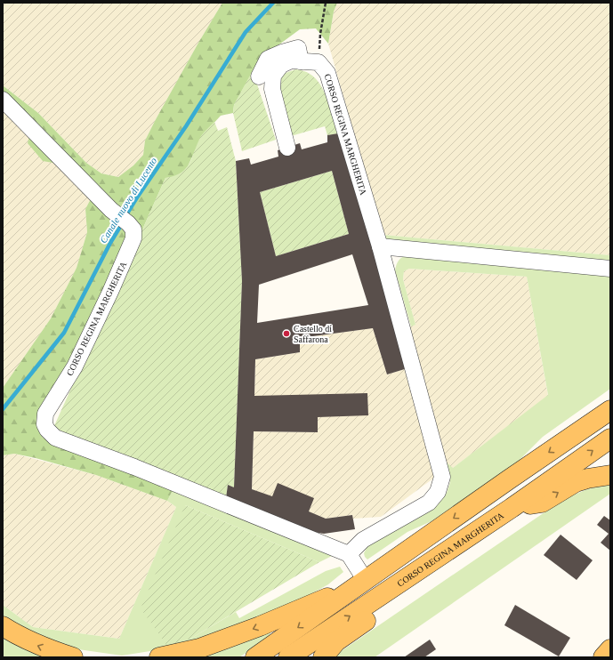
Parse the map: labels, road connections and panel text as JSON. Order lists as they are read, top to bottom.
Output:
{
  "streets": {
    "main road": ["CORSO REGINA MARGHERITA"]
  },
  "water": ["Canale nuovo di Lucento"],
  "places": ["Castello di Saffarona"]
}
